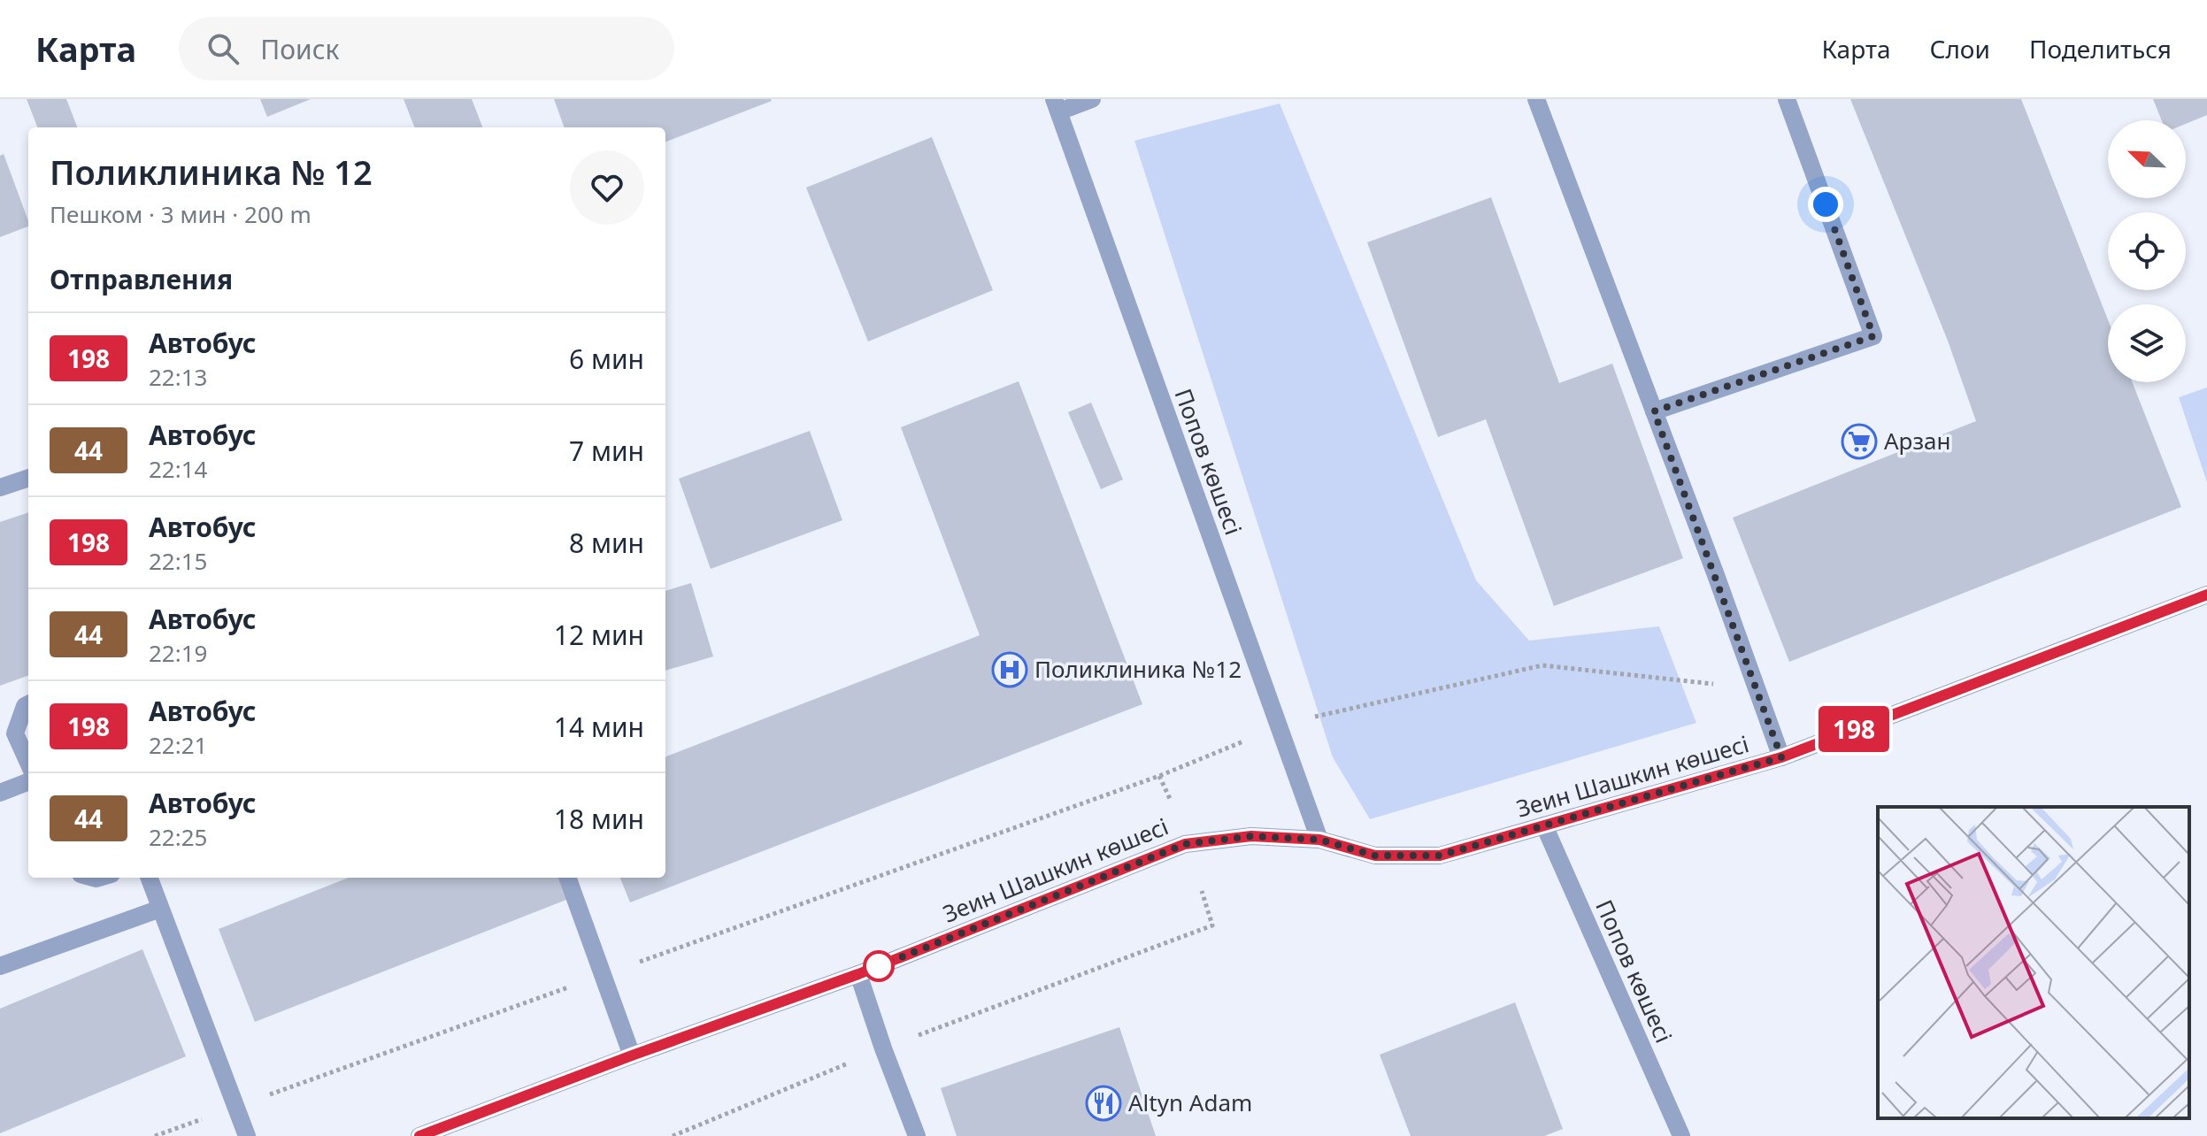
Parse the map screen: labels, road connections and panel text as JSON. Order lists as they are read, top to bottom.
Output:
{
  "streets": {
    "street": ["Попов көшесі", "Зеин Шашкин көшесі"]
  },
  "crossings": [
    ["Попов көшесі", "Зеин Шашкин көшесі"]
  ],
  "places": {
    "supermarket": ["Арзан"],
    "hospital": ["Поликлиника №12"],
    "restaurant": ["Altyn Adam"]
  },
  "lines": ["bus line 198"],
  "north": "top left",
  "page": {
    "header": "Карта",
    "search": "Поиск",
    "nav": ["Карта", "Слои", "Поделиться"],
    "on_map": "198",
    "heading": [
      ["Поликлиника № 12", "Пешком · 3 мин · 200 m"],
      "Отправления"
    ],
    "list": [
      {
        "mark": "198",
        "name": "Автобус",
        "note": "22:13",
        "value": "6 мин"
      },
      {
        "mark": "44",
        "name": "Автобус",
        "note": "22:14",
        "value": "7 мин"
      },
      {
        "mark": "198",
        "name": "Автобус",
        "note": "22:15",
        "value": "8 мин"
      },
      {
        "mark": "44",
        "name": "Автобус",
        "note": "22:19",
        "value": "12 мин"
      },
      {
        "mark": "198",
        "name": "Автобус",
        "note": "22:21",
        "value": "14 мин"
      },
      {
        "mark": "44",
        "name": "Автобус",
        "note": "22:25",
        "value": "18 мин"
      }
    ]
  }
}
